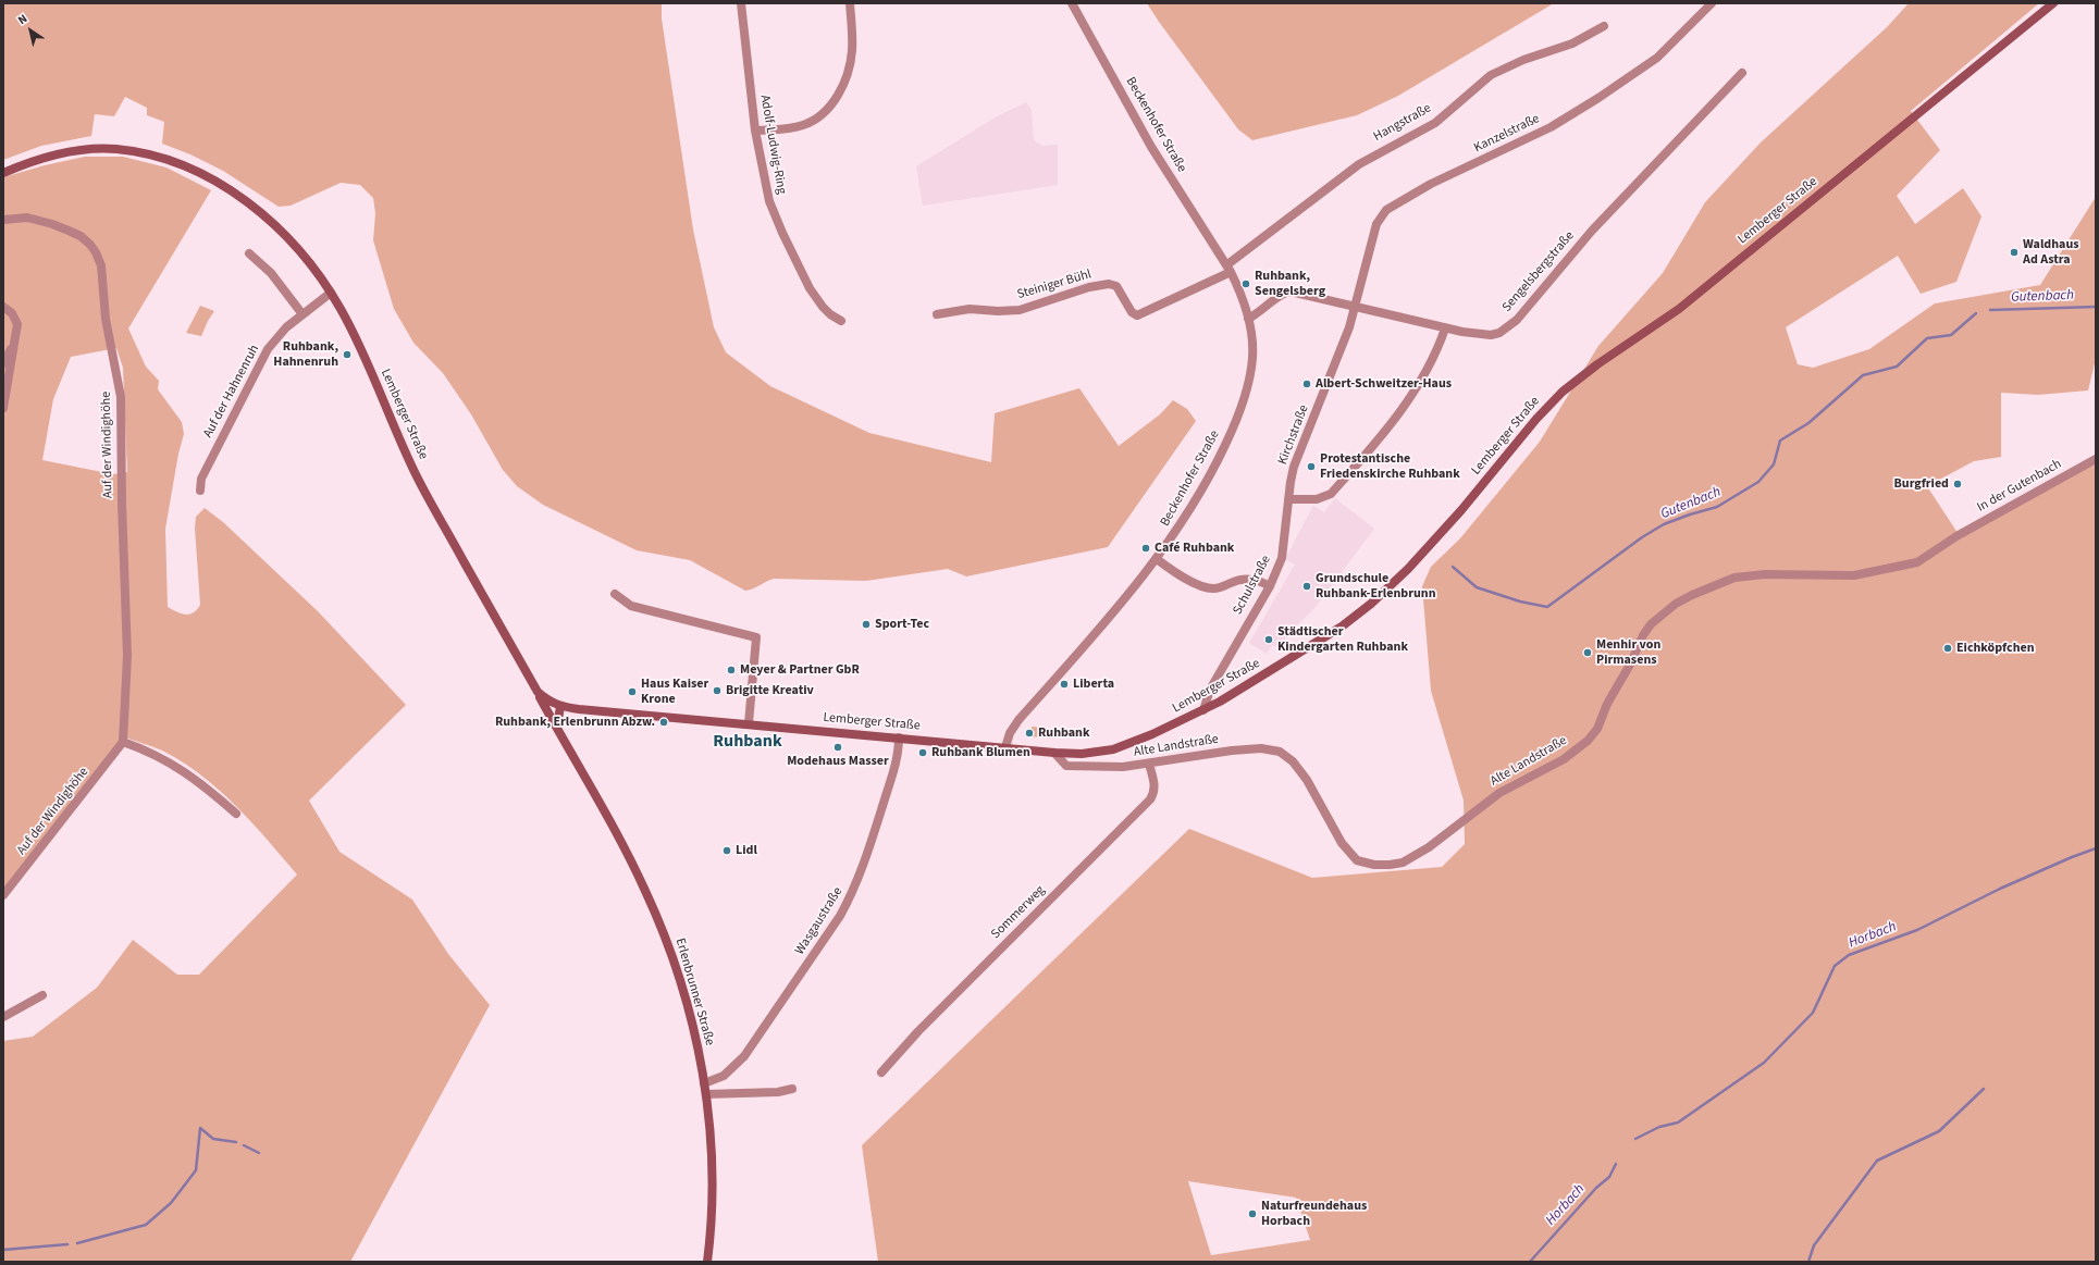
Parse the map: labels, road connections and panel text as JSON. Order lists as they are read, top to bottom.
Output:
{
  "streets": {
    "main road": ["Lemberger Straße", "Erlenbrunner Straße"],
    "street": [
      "Hangstraße",
      "Beckenhofer Straße",
      "Kanzelstraße",
      "Adolf-Ludwig-Ring",
      "Sengelsbergstraße",
      "Steiniger Bühl",
      "Auf der Hahnenruh",
      "Kirchstraße",
      "Auf der Windighöhe",
      "In der Gutenbach",
      "Schulstraße",
      "Alte Landstraße",
      "Sommerweg",
      "Wasgaustraße"
    ]
  },
  "crossings": [
    ["Hangstraße", "Beckenhofer Straße"],
    ["Hangstraße", "Steiniger Bühl"],
    ["Beckenhofer Straße", "Lemberger Straße"],
    ["Beckenhofer Straße", "Sengelsbergstraße"],
    ["Beckenhofer Straße", "Steiniger Bühl"],
    ["Kanzelstraße", "Sengelsbergstraße"],
    ["Kanzelstraße", "Kirchstraße"],
    ["Lemberger Straße", "Auf der Hahnenruh"],
    ["Lemberger Straße", "Schulstraße"],
    ["Lemberger Straße", "Alte Landstraße"],
    ["Lemberger Straße", "Wasgaustraße"],
    ["Lemberger Straße", "Erlenbrunner Straße"],
    ["Sengelsbergstraße", "Kirchstraße"],
    ["Kirchstraße", "Schulstraße"],
    ["In der Gutenbach", "Alte Landstraße"],
    ["Alte Landstraße", "Sommerweg"],
    ["Wasgaustraße", "Erlenbrunner Straße"]
  ],
  "districts": ["Ruhbank"],
  "water": ["Gutenbach", "Horbach"],
  "places": [
    "Waldhaus Ad Astra",
    "Ruhbank, Sengelsberg",
    "Ruhbank, Hahnenruh",
    "Albert-Schweitzer-Haus",
    "Protestantische Friedenskirche Ruhbank",
    "Burgfried",
    "Café Ruhbank",
    "Grundschule Ruhbank-Erlenbrunn",
    "Sport-Tec",
    "Städtischer Kindergarten Ruhbank",
    "Eichköpfchen",
    "Menhir von Pirmasens",
    "Meyer & Partner GbR",
    "Liberta",
    "Brigitte Kreativ",
    "Haus Kaiser Krone",
    "Ruhbank, Erlenbrunn Abzw.",
    "Ruhbank",
    "Modehaus Masser",
    "Ruhbank Blumen",
    "Lidl",
    "Naturfreundehaus Horbach"
  ],
  "north": "top left"
}
